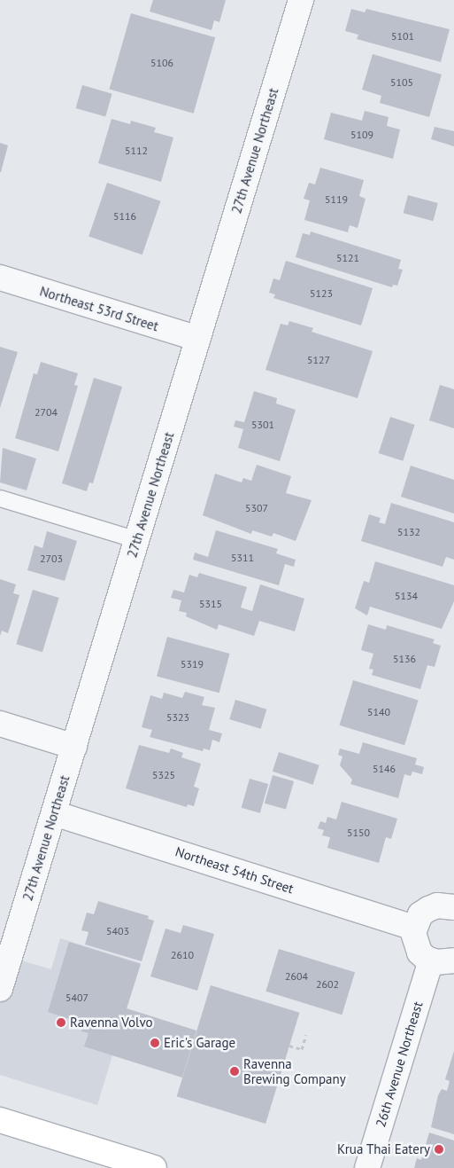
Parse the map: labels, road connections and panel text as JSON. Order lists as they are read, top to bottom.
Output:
{
  "streets": {
    "street": [
      "27th Avenue Northeast",
      "Northeast 53rd Street",
      "Northeast 54th Street",
      "26th Avenue Northeast"
    ]
  },
  "crossings": [
    ["27th Avenue Northeast", "Northeast 53rd Street"],
    ["27th Avenue Northeast", "Northeast 54th Street"]
  ],
  "places": [
    "Ravenna Volvo",
    "Eric's Garage",
    "Ravenna Brewing Company",
    "Krua Thai Eatery"
  ],
  "house_numbers": [
    "5101",
    "5106",
    "5105",
    "5109",
    "5112",
    "5119",
    "5116",
    "5121",
    "5123",
    "5127",
    "2704",
    "5301",
    "5307",
    "5132",
    "5311",
    "2703",
    "5134",
    "5315",
    "5136",
    "5319",
    "5140",
    "5323",
    "5146",
    "5325",
    "5150",
    "5403",
    "2610",
    "2604",
    "2602",
    "5407"
  ]
}
